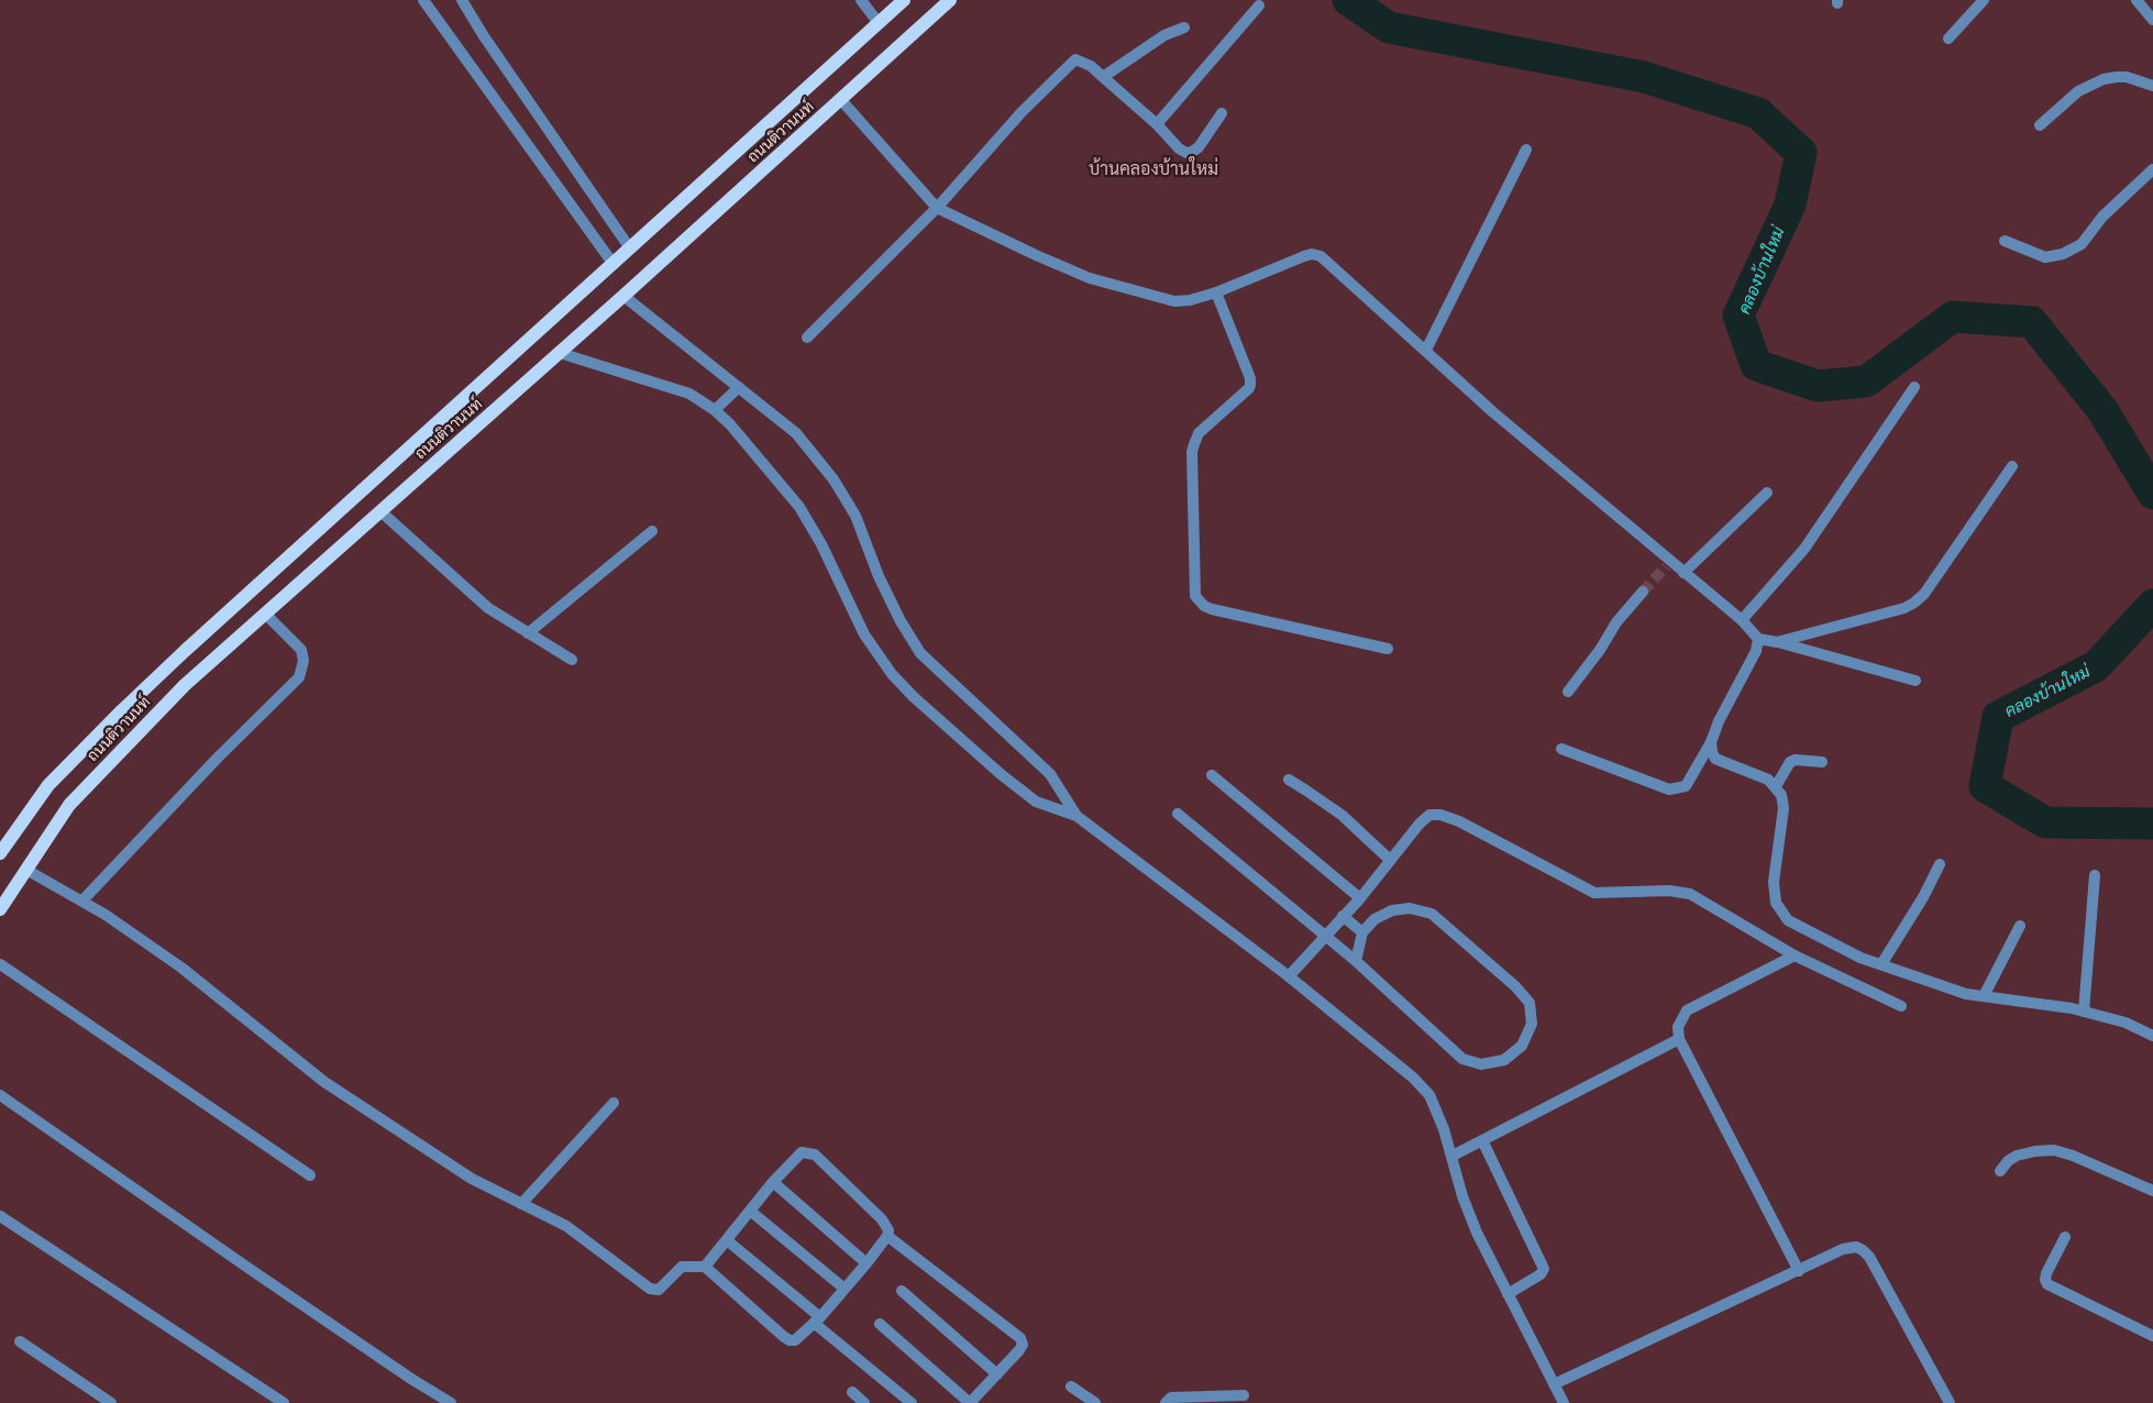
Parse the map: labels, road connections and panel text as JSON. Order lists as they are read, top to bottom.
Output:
{
  "streets": {
    "main road": ["ถนนติวานนท์"]
  },
  "districts": ["บ้านคลองบ้านใหม่"],
  "water": ["คลองบ้านใหม่"]
}
